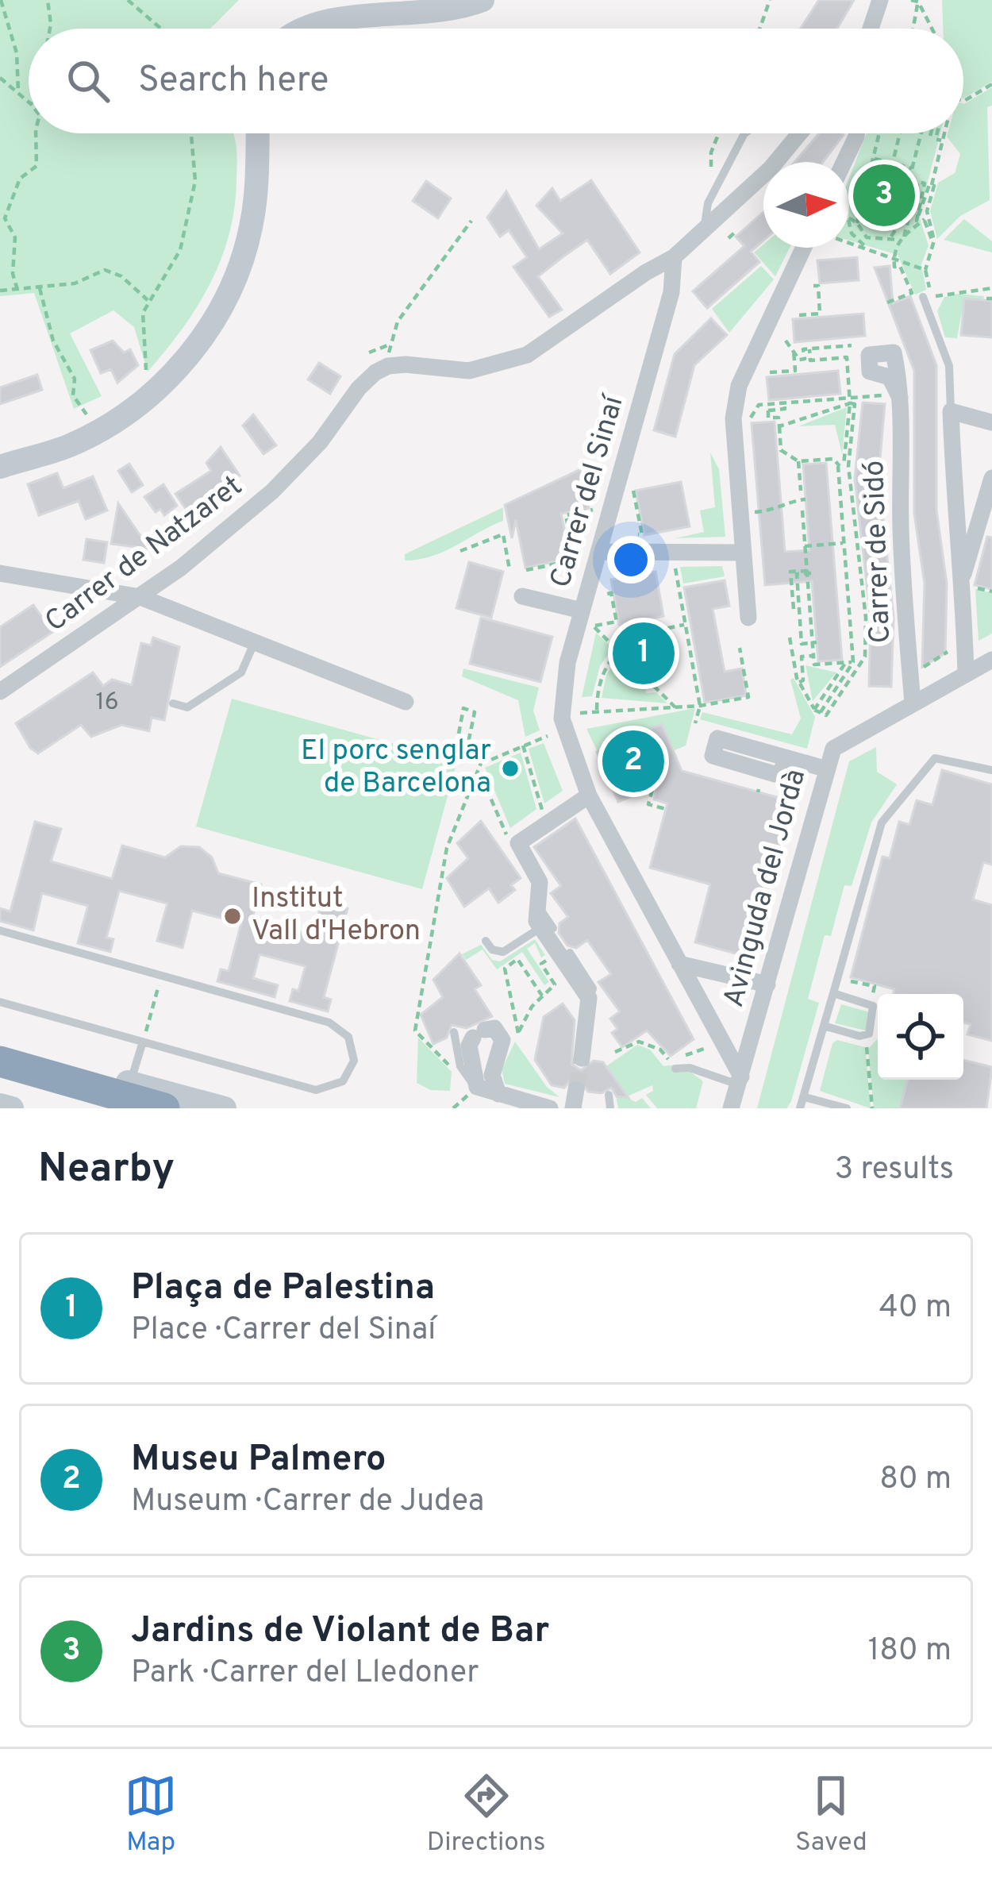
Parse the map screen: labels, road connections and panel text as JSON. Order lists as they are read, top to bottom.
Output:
{
  "streets": {
    "street": [
      "Carrer del Sinaí",
      "Carrer de Sidó",
      "Carrer de Natzaret",
      "Avinguda del Jordà"
    ]
  },
  "crossings": [
    ["Carrer del Sinaí", "Avinguda del Jordà"],
    ["Carrer de Sidó", "Avinguda del Jordà"]
  ],
  "places": ["El porc senglar de Barcelona", "Institut Vall d'Hebron"],
  "house_numbers": ["16"],
  "north": "right",
  "page": {
    "search": "Search here",
    "pins": ["3", "1", "2"],
    "heading": ["Nearby", "3 results"],
    "list": [
      {
        "mark": "1",
        "name": "Plaça de Palestina",
        "note": "Place · Carrer del Sinaí",
        "value": "40 m"
      },
      {
        "mark": "2",
        "name": "Museu Palmero",
        "note": "Museum · Carrer de Judea",
        "value": "80 m"
      },
      {
        "mark": "3",
        "name": "Jardins de Violant de Bar",
        "note": "Park · Carrer del Lledoner",
        "value": "180 m"
      }
    ],
    "nav": ["Map", "Directions", "Saved"]
  }
}
